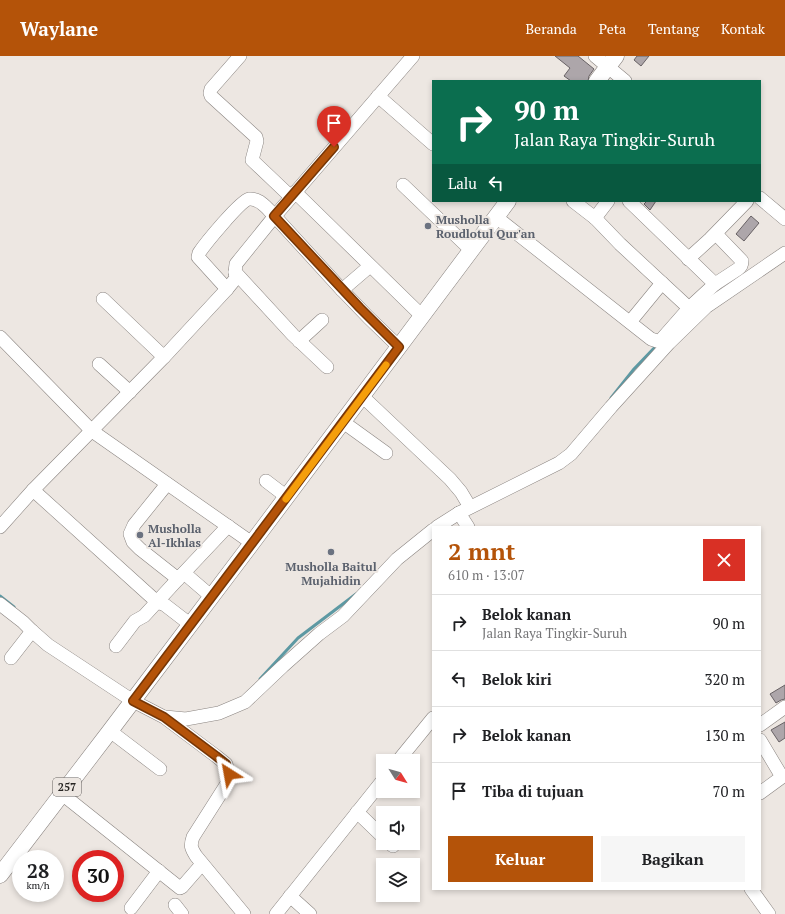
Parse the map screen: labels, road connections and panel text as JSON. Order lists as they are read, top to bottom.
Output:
{
  "streets": {
    "main road": ["257"]
  },
  "places": ["Musholla Roudlotul Qur'an", "Musholla Al-Ikhlas", "Musholla Baitul Mujahidin"],
  "north": "bottom right",
  "page": {
    "header": "Waylane",
    "nav": [
      "Beranda",
      "Peta",
      "Tentang",
      "Kontak"
    ],
    "turn": ["90 m", "Jalan Raya Tingkir-Suruh"],
    "then": "Lalu",
    "heading": ["2 mnt", "610 m · 13:07"],
    "list": [
      {
        "name": "Belok kanan",
        "note": "Jalan Raya Tingkir-Suruh",
        "value": "90 m"
      },
      {
        "name": "Belok kiri",
        "value": "320 m"
      },
      {
        "name": "Belok kanan",
        "value": "130 m"
      },
      {
        "name": "Tiba di tujuan",
        "value": "70 m"
      }
    ],
    "buttons": ["Keluar", "Bagikan"],
    "speed": "28 km/h",
    "limit": "30"
  }
}
